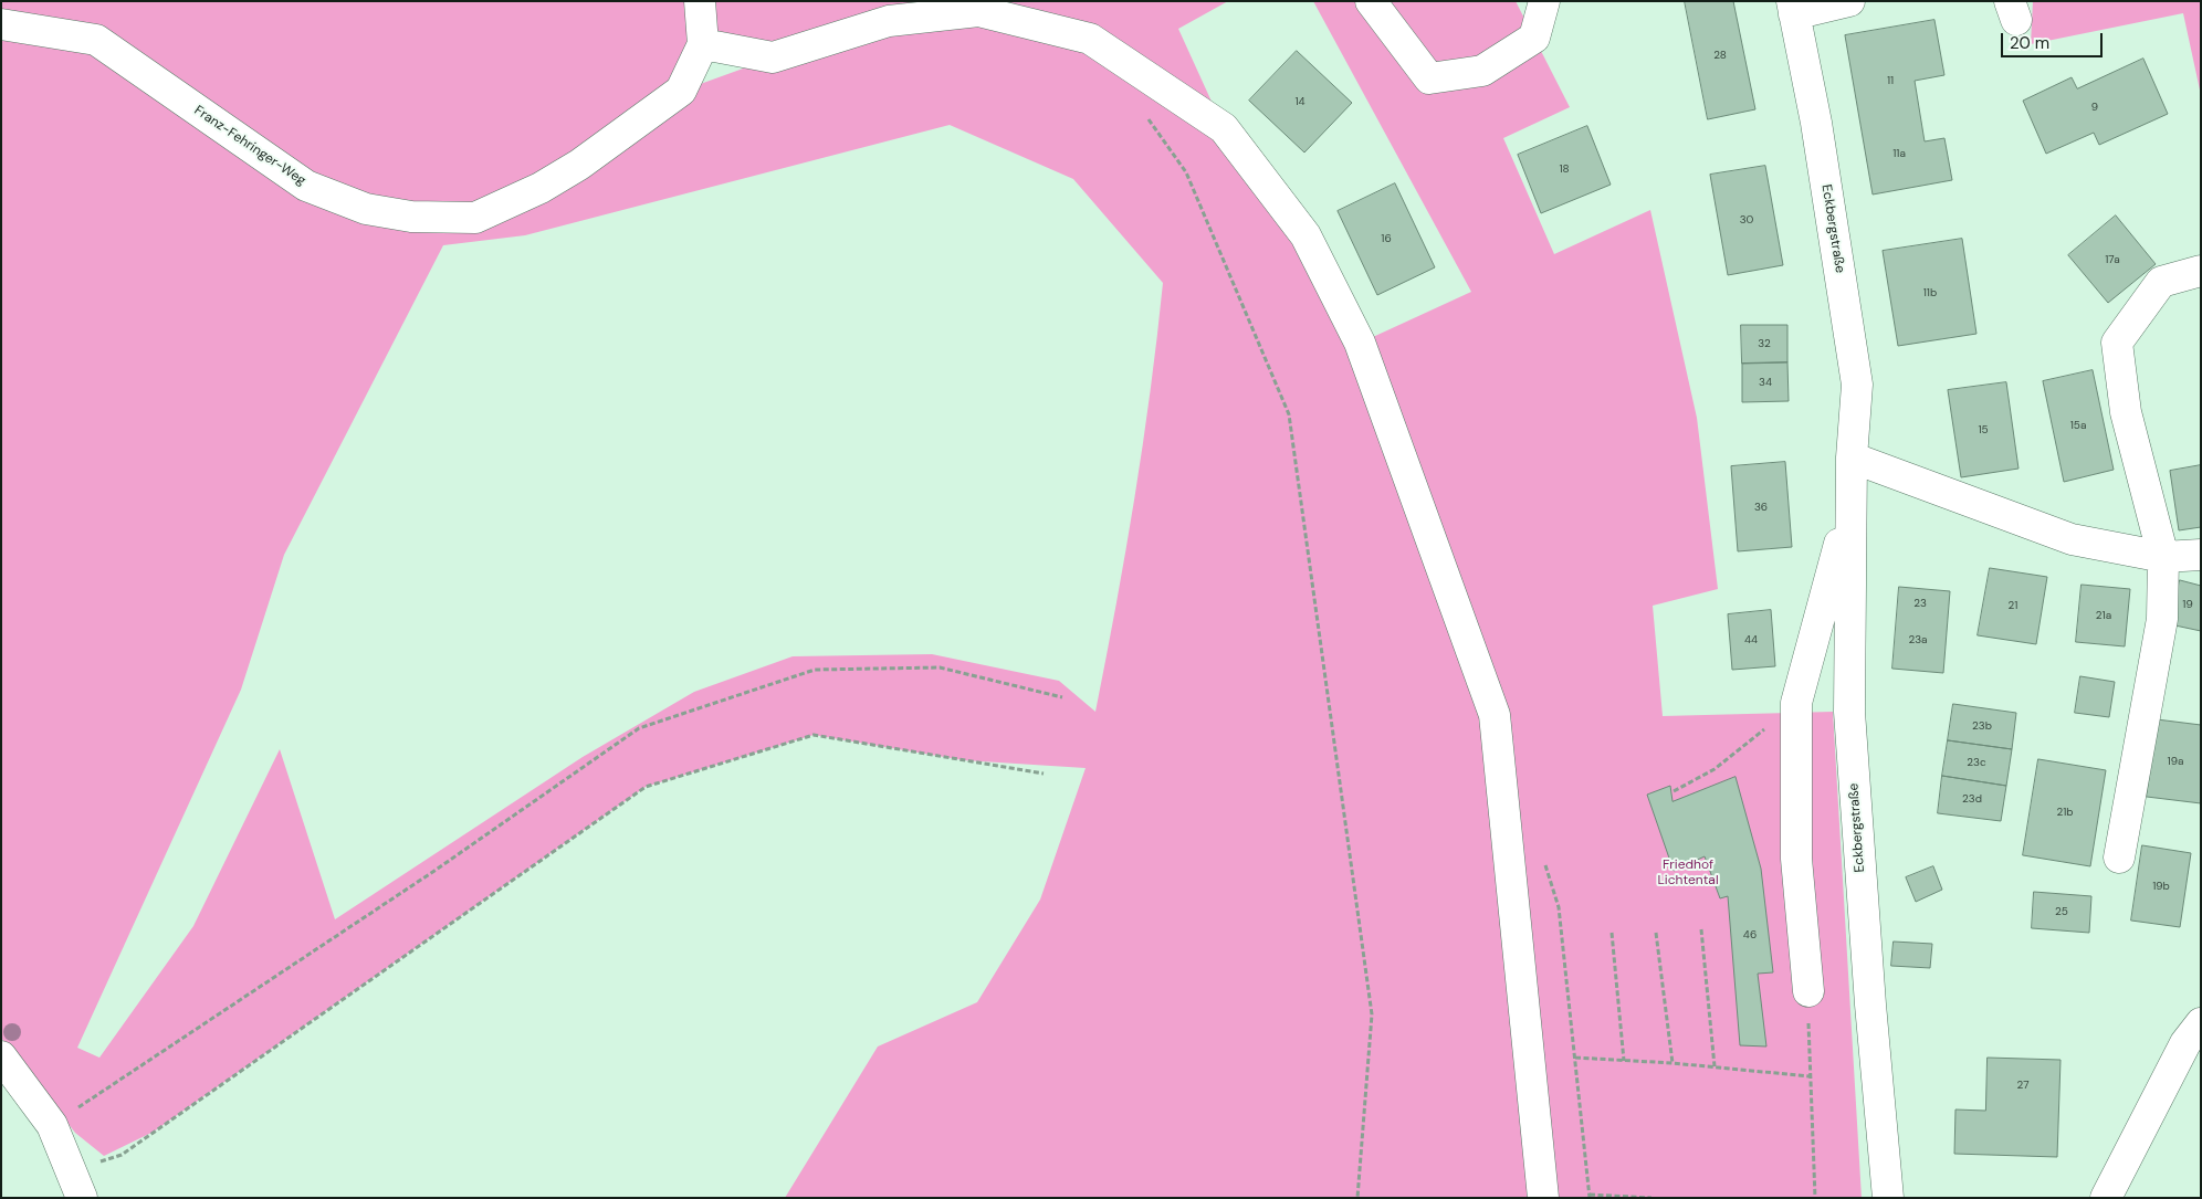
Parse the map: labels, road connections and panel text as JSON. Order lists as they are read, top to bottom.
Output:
{
  "streets": {
    "street": ["Franz-Fehringer-Weg", "Eckbergstraße"]
  },
  "parks": ["Friedhof Lichtental"],
  "house_numbers": [
    "28",
    "11",
    "14",
    "9",
    "11a",
    "18",
    "30",
    "16",
    "17a",
    "11b",
    "32",
    "34",
    "15a",
    "15",
    "36",
    "23",
    "19",
    "21",
    "21a",
    "44",
    "23a",
    "23b",
    "19a",
    "23c",
    "23d",
    "21b",
    "19b",
    "25",
    "46",
    "27"
  ],
  "scale_bar": "20 m"
}
